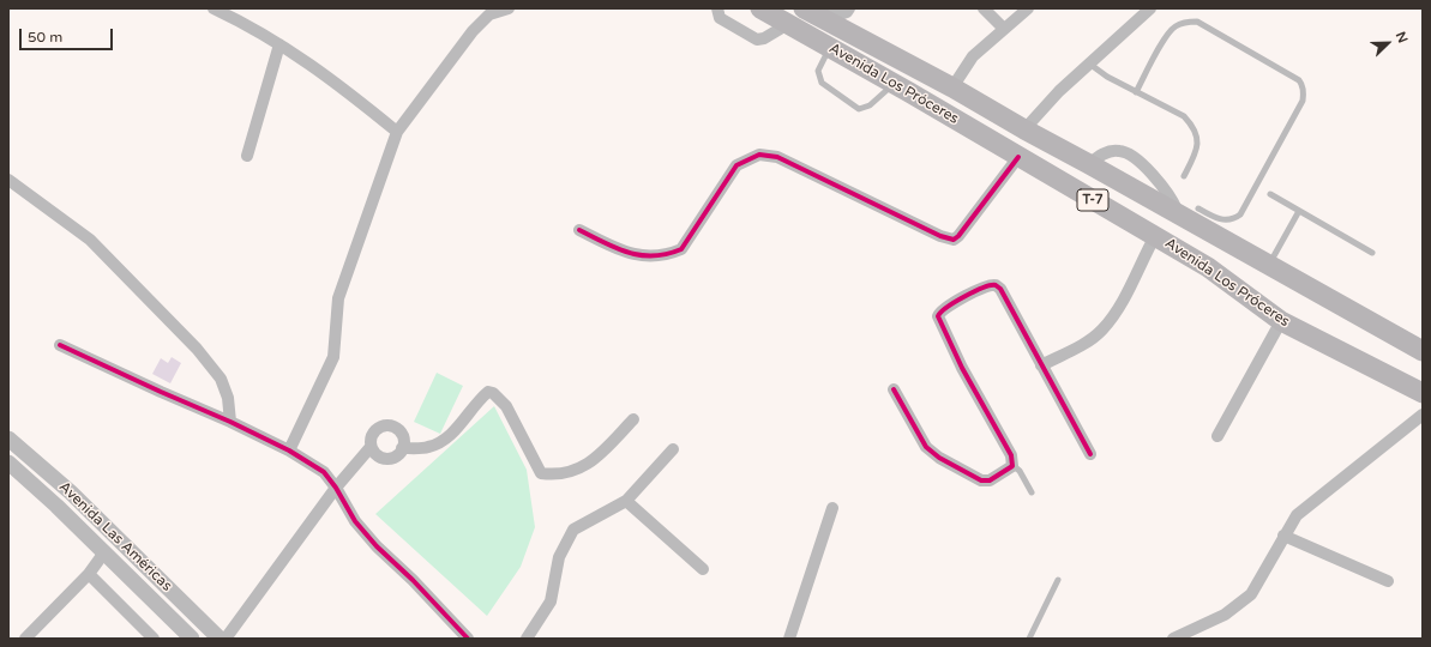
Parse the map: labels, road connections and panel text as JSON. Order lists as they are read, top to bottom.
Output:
{
  "streets": {
    "highway": ["Avenida Los Próceres", "T-7"],
    "street": ["Avenida Las Américas"]
  },
  "scale_bar": "50 m",
  "north": "top right"
}
